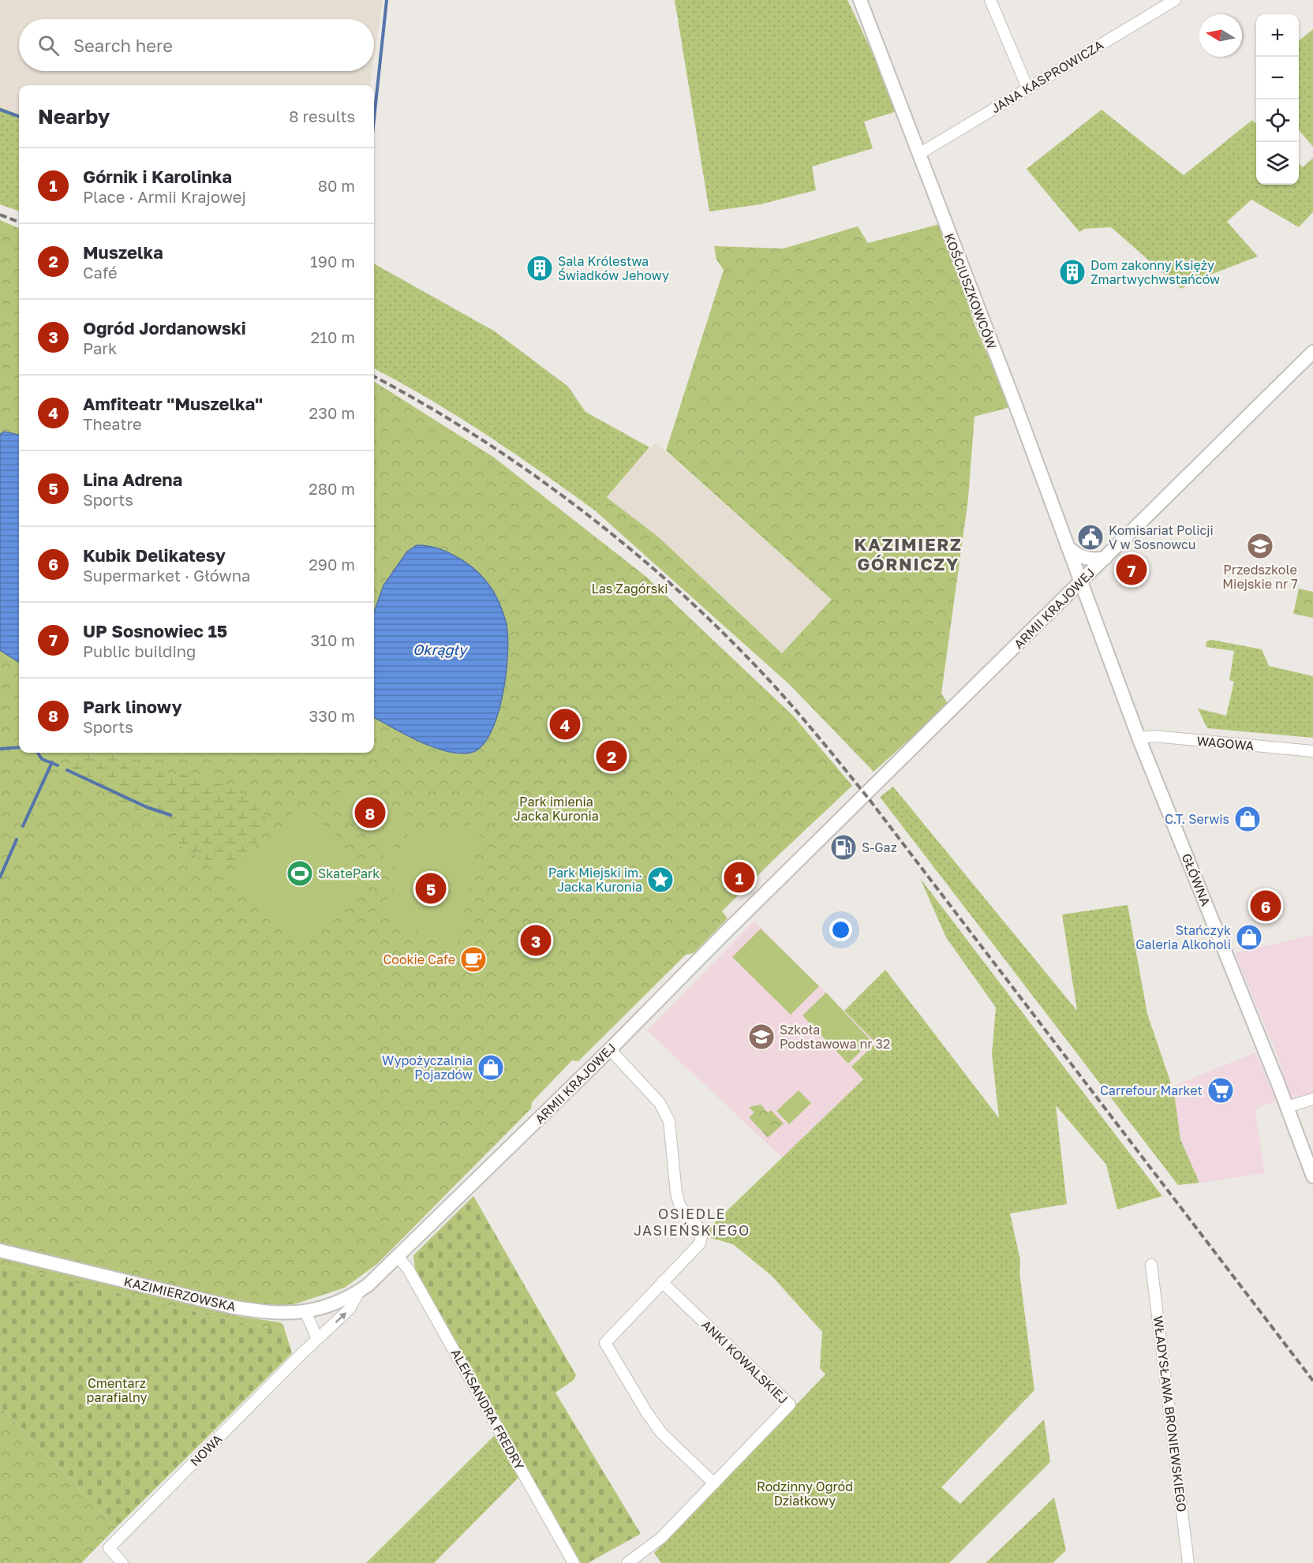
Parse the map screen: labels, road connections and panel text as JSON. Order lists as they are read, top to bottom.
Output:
{
  "streets": {
    "street": [
      "JANA KASPROWICZA",
      "KOŚCIUSZKOWCÓW",
      "ARMII KRAJOWEJ",
      "WAGOWA",
      "GŁÓWNA",
      "KAZIMIERZOWSKA",
      "ANKI KOWALSKIEJ",
      "ALEKSANDRA FREDRY",
      "WŁADYSŁAWA BRONIEWSKIEGO",
      "NOWA"
    ]
  },
  "crossings": [
    ["JANA KASPROWICZA", "KOŚCIUSZKOWCÓW"],
    ["KOŚCIUSZKOWCÓW", "ARMII KRAJOWEJ"],
    ["KOŚCIUSZKOWCÓW", "GŁÓWNA"],
    ["ARMII KRAJOWEJ", "GŁÓWNA"],
    ["ARMII KRAJOWEJ", "KAZIMIERZOWSKA"],
    ["ARMII KRAJOWEJ", "ALEKSANDRA FREDRY"],
    ["ARMII KRAJOWEJ", "NOWA"],
    ["WAGOWA", "GŁÓWNA"],
    ["KAZIMIERZOWSKA", "NOWA"]
  ],
  "districts": ["KAZIMIERZ GÓRNICZY", "OSIEDLE JASIEŃSKIEGO"],
  "water": ["Okrągły"],
  "parks": [
    "Las Zagórski",
    "Park imienia Jacka Kuronia",
    "Cmentarz parafialny",
    "Rodzinny Ogród Działkowy"
  ],
  "places": {
    "building": ["Sala Królestwa Świadków Jehowy", "Dom zakonny Księży Zmartwychwstańców"],
    "public building": ["Komisariat Policji V w Sosnowcu"],
    "school or university": ["Przedszkole Miejskie nr 7", "Szkoła Podstawowa nr 32"],
    "shop": ["C.T. Serwis", "Stańczyk Galeria Alkoholi", "Wypożyczalnia Pojazdów"],
    "fuel station": ["S-Gaz"],
    "sports": ["SkatePark"],
    "place": ["Park Miejski im. Jacka Kuronia"],
    "cafe": ["Cookie Cafe"],
    "supermarket": ["Carrefour Market"]
  },
  "north": "left",
  "page": {
    "map_buttons": ["+", "−"],
    "search": "Search here",
    "heading": ["Nearby", "8 results"],
    "list": [
      {
        "mark": "1",
        "name": "Górnik i Karolinka",
        "note": "Place · Armii Krajowej",
        "value": "80 m"
      },
      {
        "mark": "2",
        "name": "Muszelka",
        "note": "Café",
        "value": "190 m"
      },
      {
        "mark": "3",
        "name": "Ogród Jordanowski",
        "note": "Park",
        "value": "210 m"
      },
      {
        "mark": "4",
        "name": "Amfiteatr \"Muszelka\"",
        "note": "Theatre",
        "value": "230 m"
      },
      {
        "mark": "5",
        "name": "Lina Adrena",
        "note": "Sports",
        "value": "280 m"
      },
      {
        "mark": "6",
        "name": "Kubik Delikatesy",
        "note": "Supermarket · Główna",
        "value": "290 m"
      },
      {
        "mark": "7",
        "name": "UP Sosnowiec 15",
        "note": "Public building",
        "value": "310 m"
      },
      {
        "mark": "8",
        "name": "Park linowy",
        "note": "Sports",
        "value": "330 m"
      }
    ],
    "pins": [
      "7",
      "4",
      "2",
      "8",
      "1",
      "5",
      "6",
      "3"
    ]
  }
}
